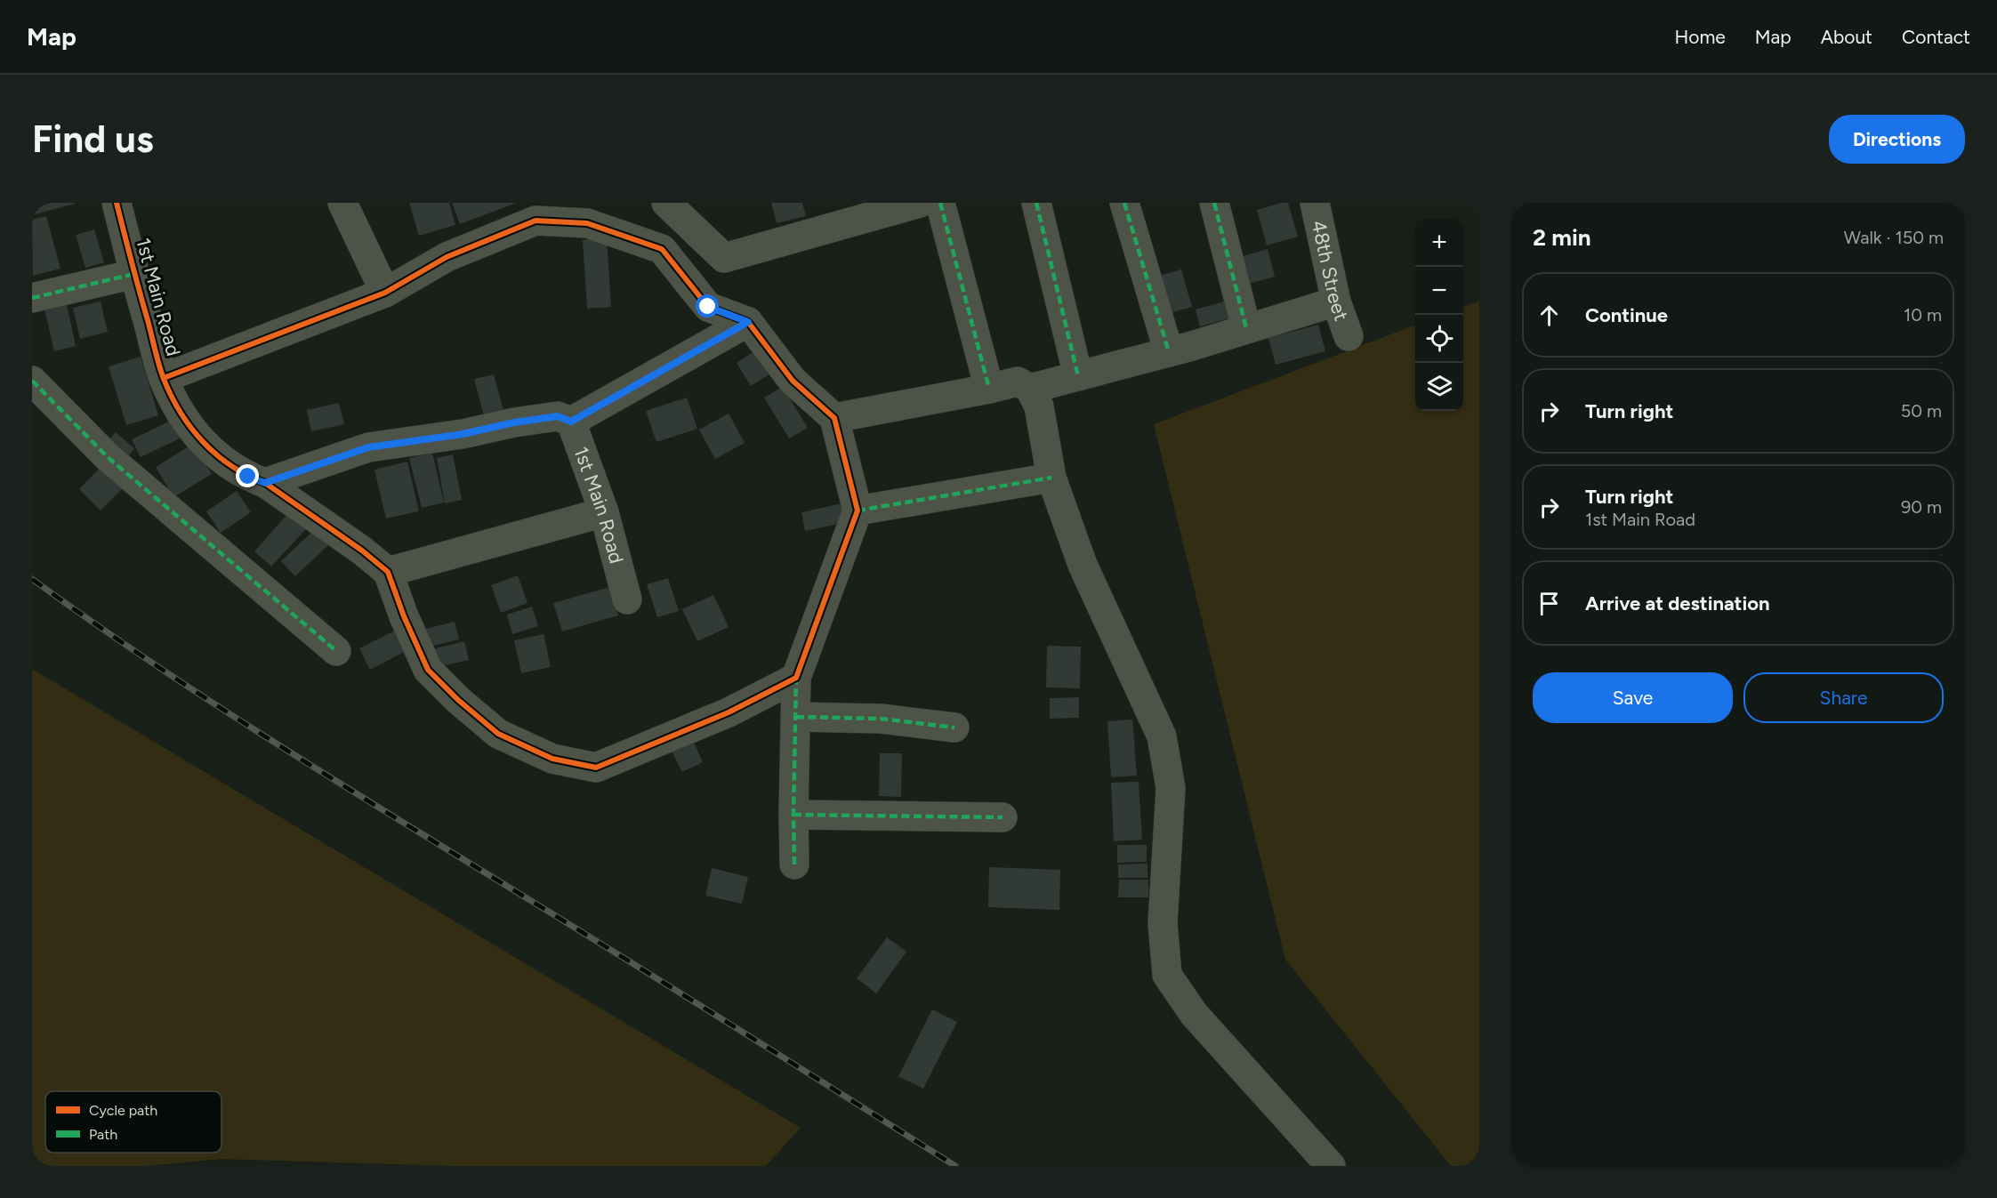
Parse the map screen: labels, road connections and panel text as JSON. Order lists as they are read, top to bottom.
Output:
{
  "streets": {
    "street": ["48th Street", "1st Main Road"]
  },
  "legend": ["Cycle path", "Path"],
  "page": {
    "header": "Map",
    "nav": [
      "Home",
      "Map",
      "About",
      "Contact"
    ],
    "buttons": [
      "Directions",
      ["Save", "Share"]
    ],
    "title": "Find us",
    "heading": ["2 min", "Walk · 150 m"],
    "map_buttons": ["+", "−"],
    "list": [
      ["Continue", "10 m"],
      ["Turn right", "50 m"],
      ["Turn right", "1st Main Road", "90 m"],
      "Arrive at destination"
    ]
  }
}
